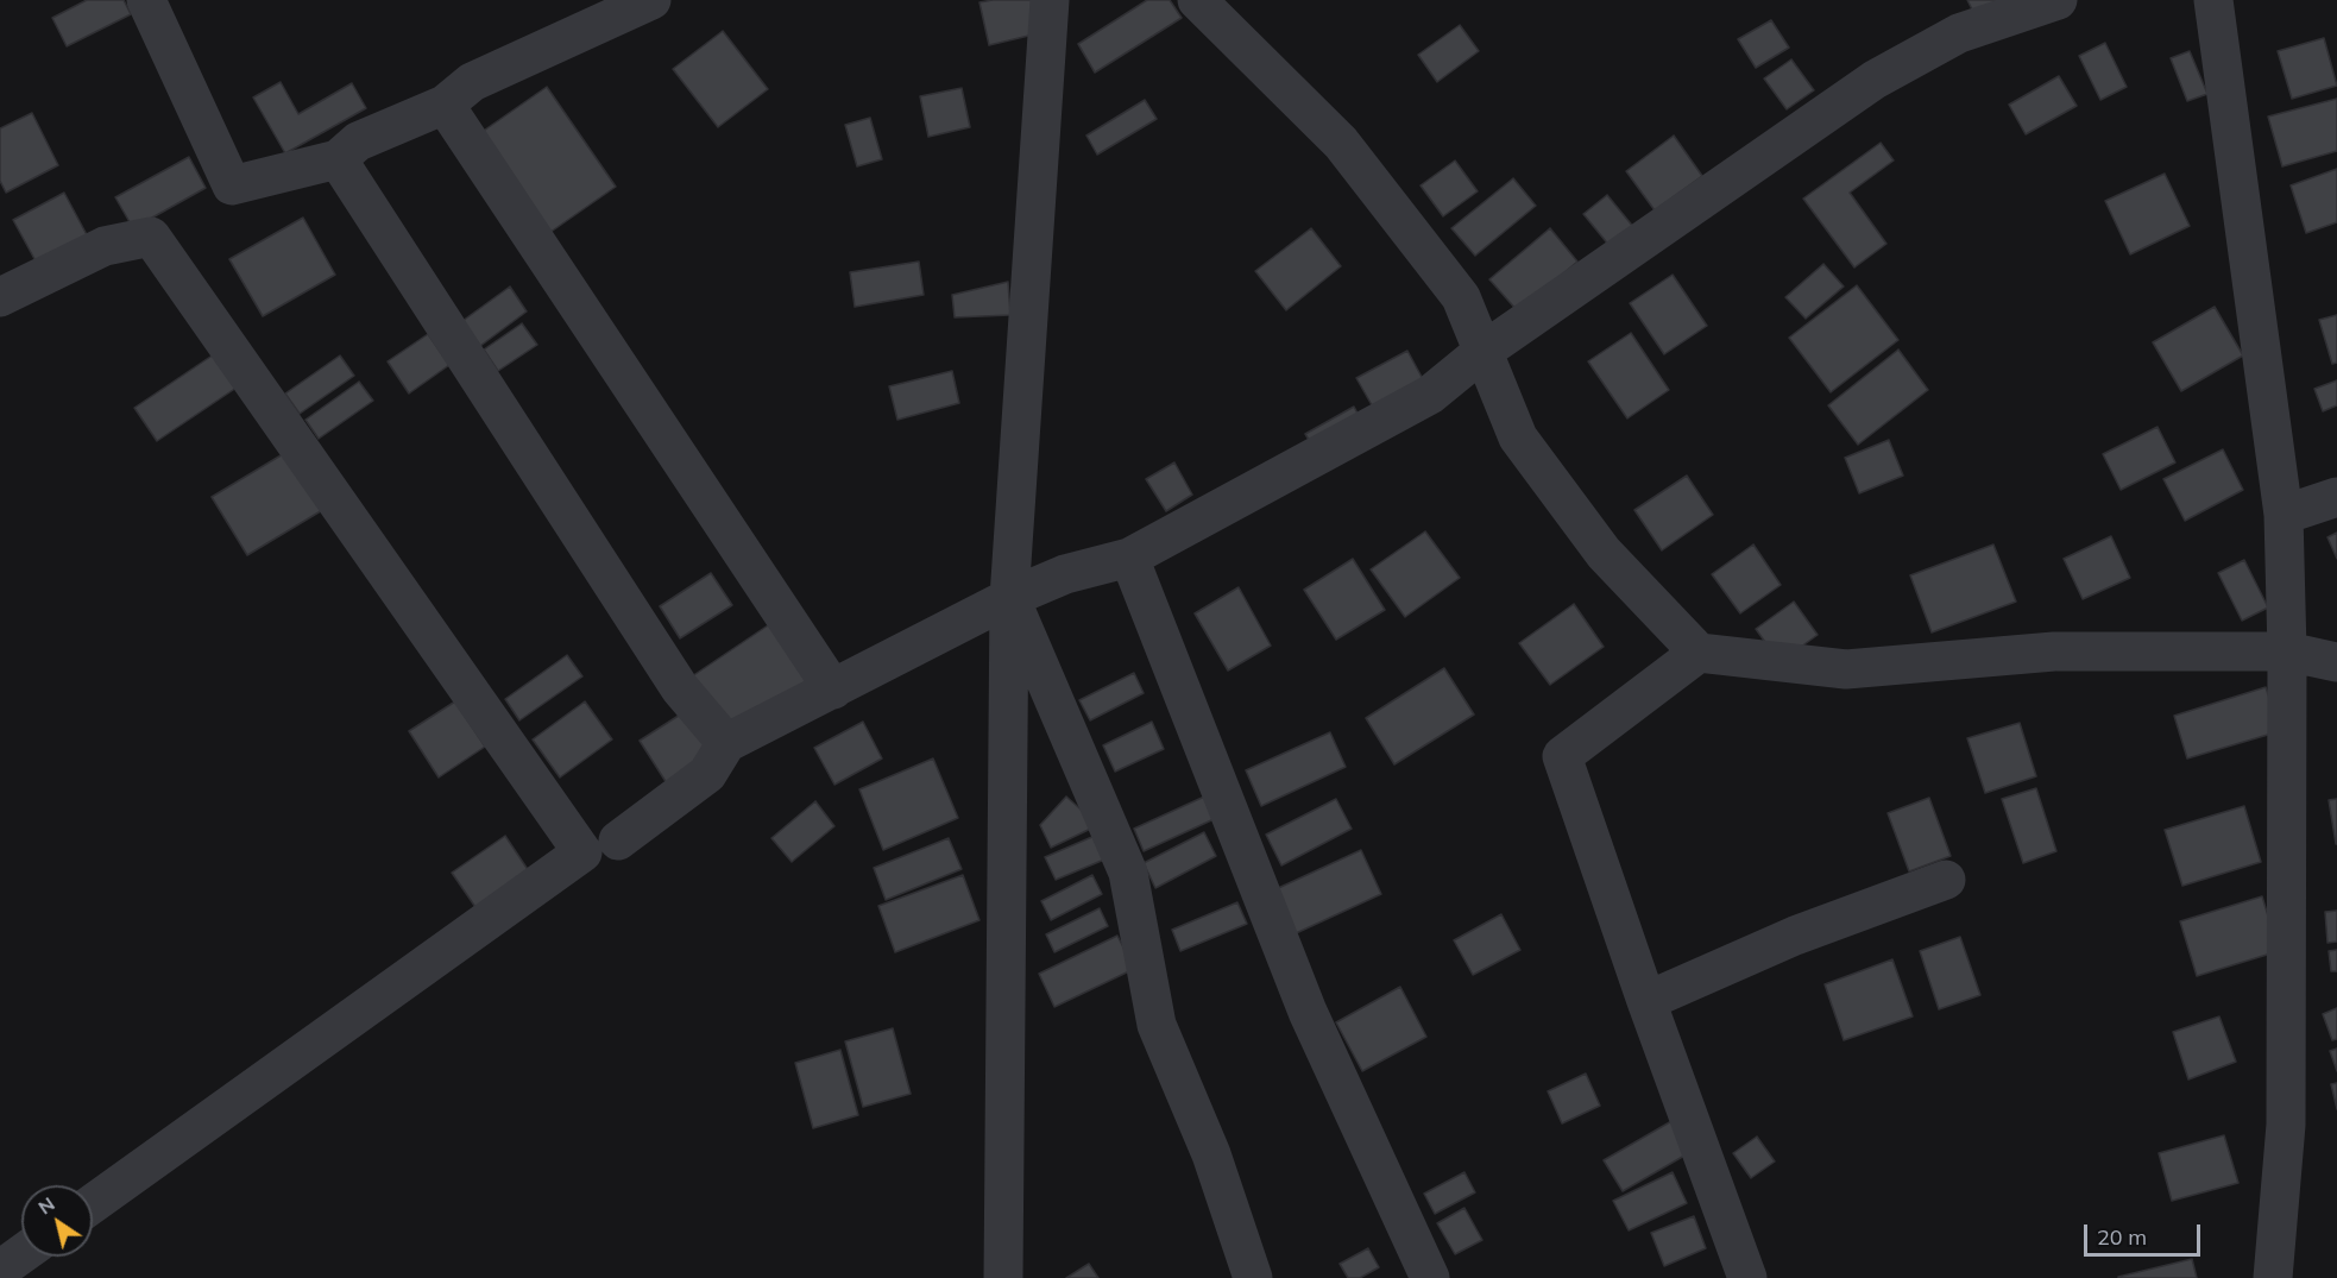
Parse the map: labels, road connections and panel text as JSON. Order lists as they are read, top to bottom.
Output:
{
  "scale_bar": "20 m",
  "north": "top left"
}
